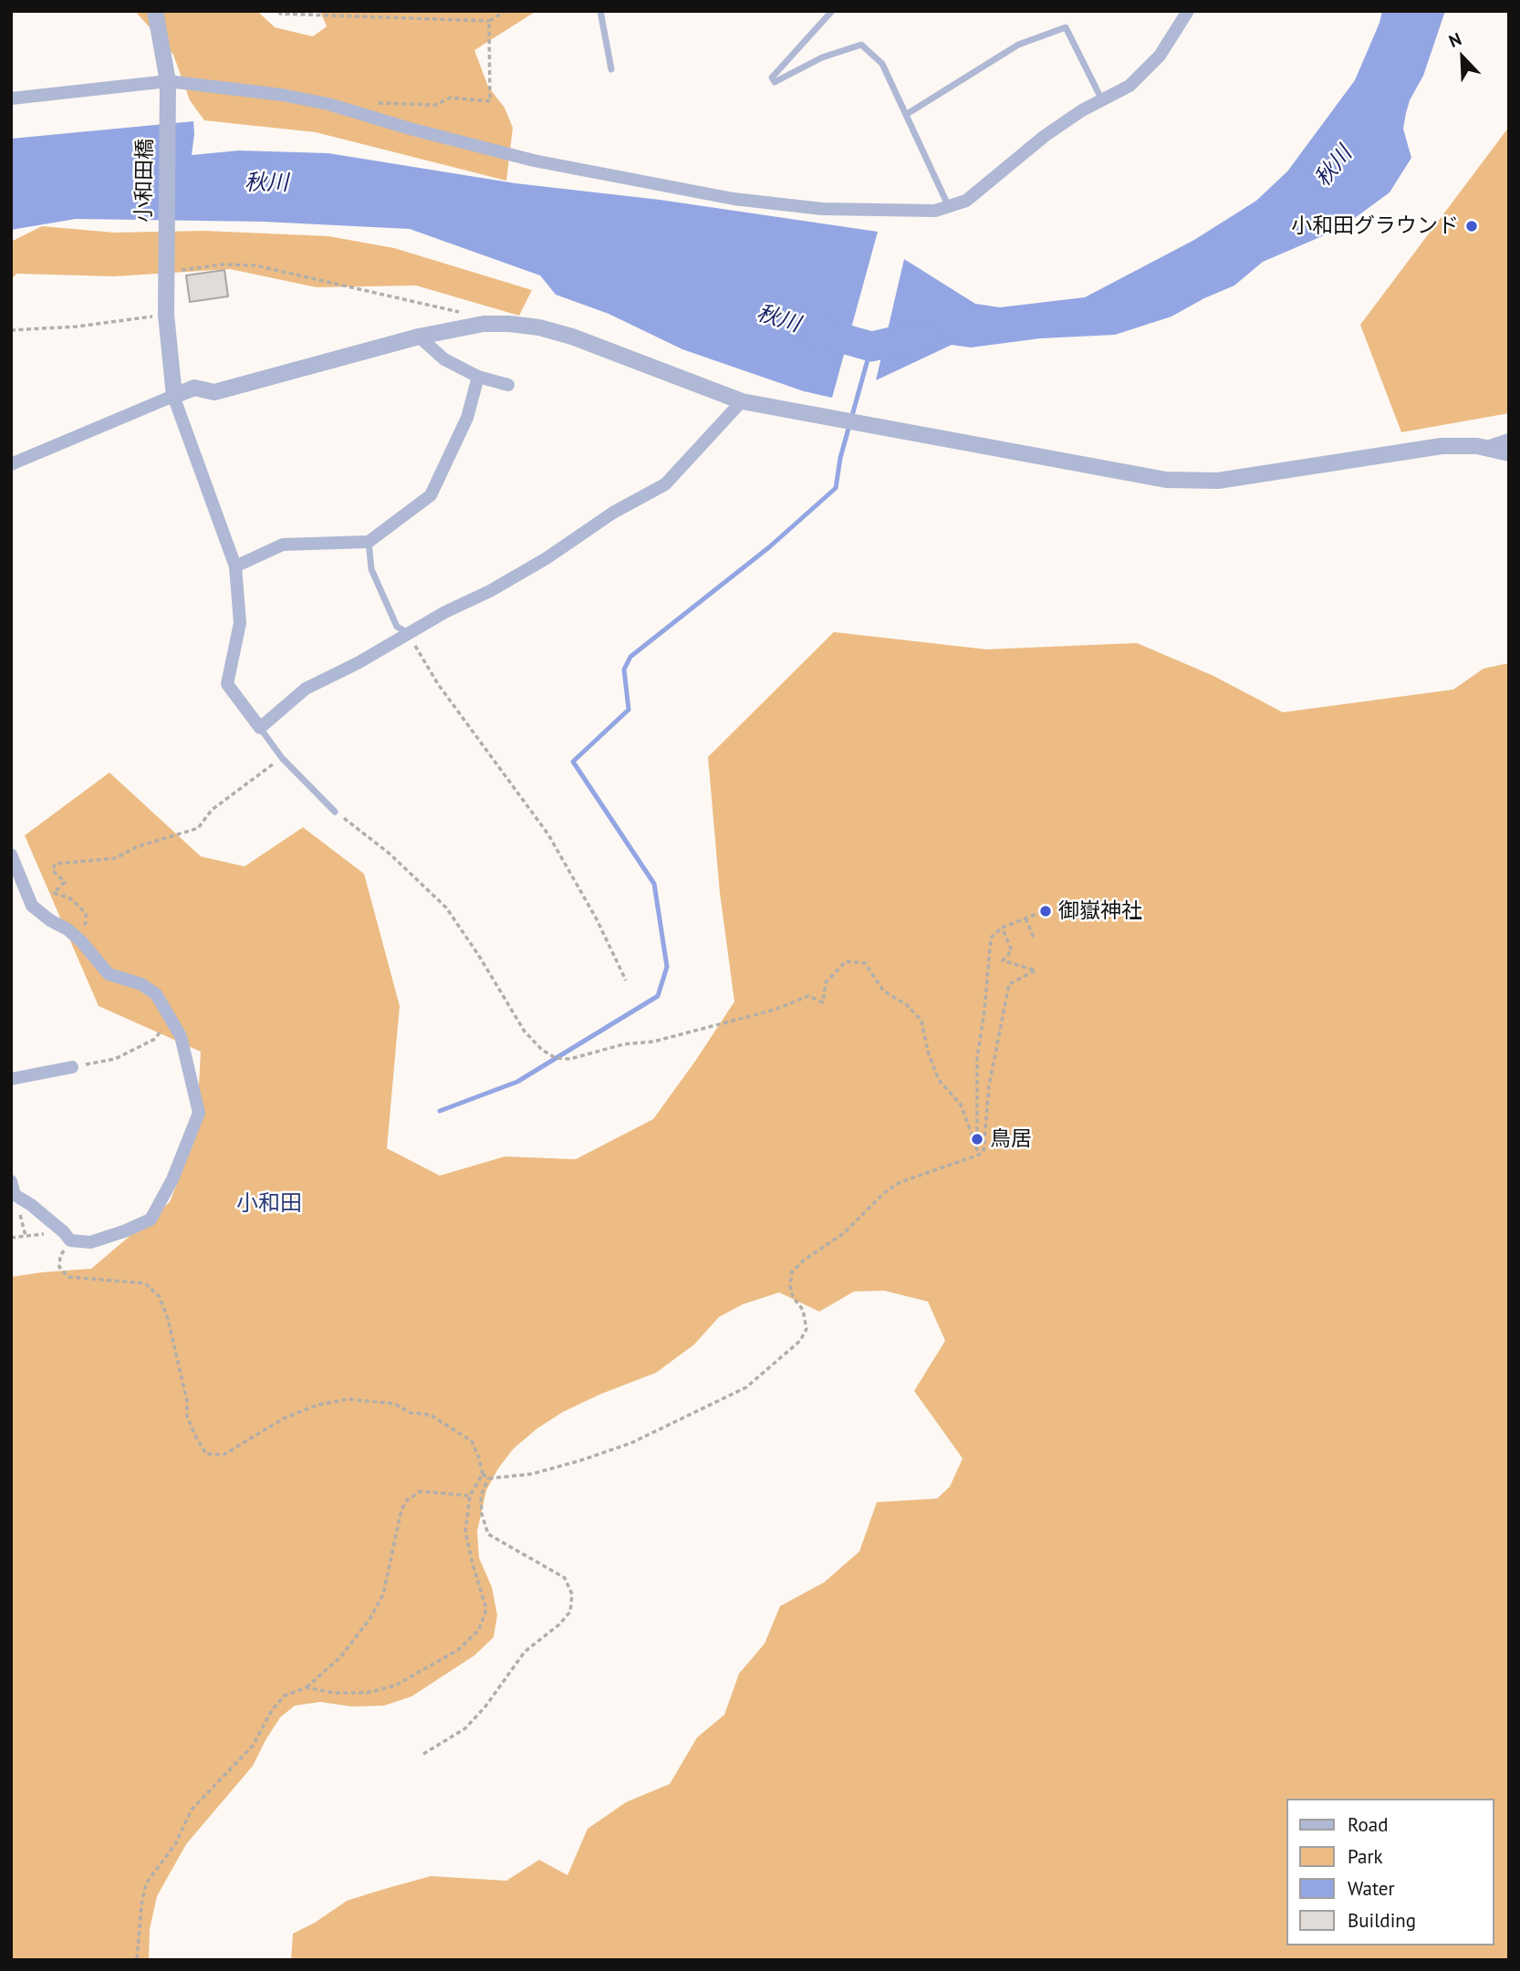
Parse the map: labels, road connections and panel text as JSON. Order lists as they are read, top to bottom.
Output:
{
  "streets": {
    "street": ["小和田橋"]
  },
  "districts": ["小和田"],
  "water": ["秋川"],
  "places": ["小和田グラウンド", "御嶽神社", "鳥居"],
  "legend": [
    "Road",
    "Park",
    "Water",
    "Building"
  ],
  "north": "top left"
}
